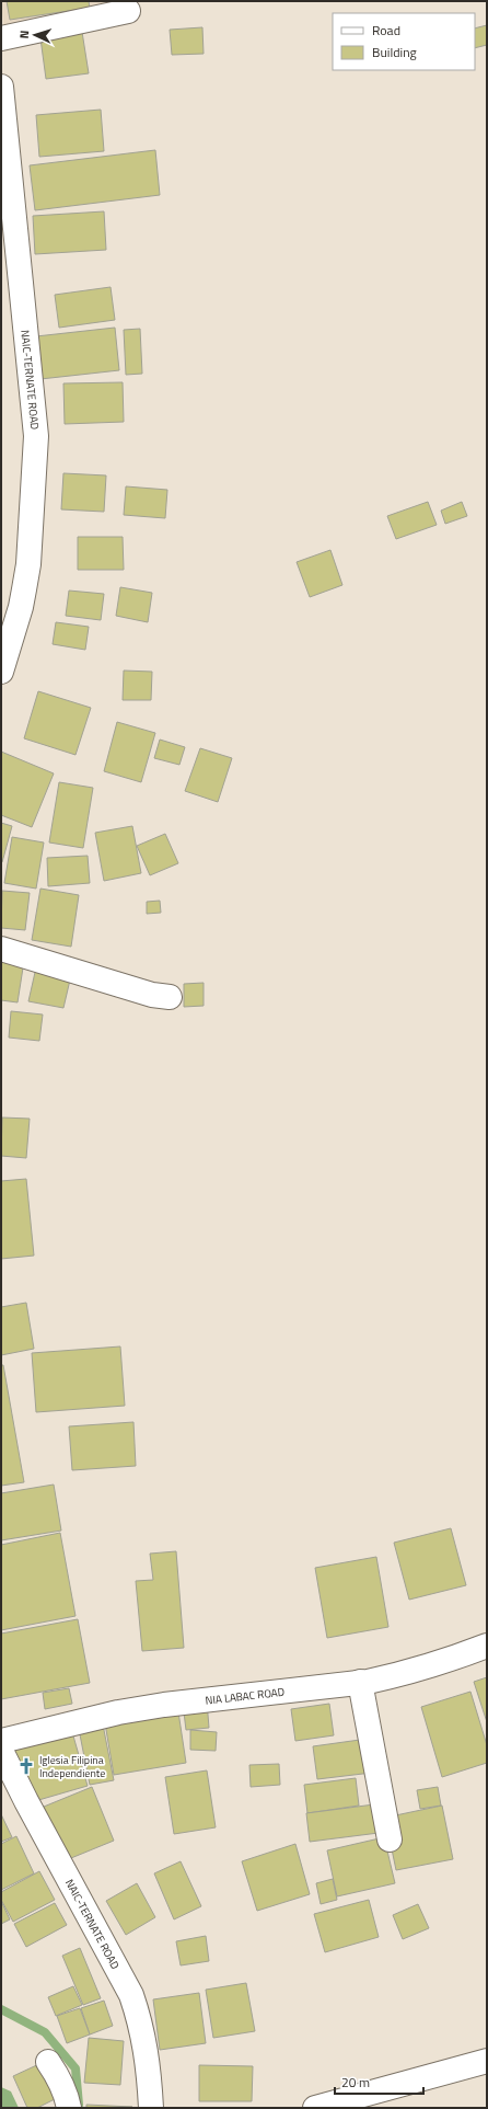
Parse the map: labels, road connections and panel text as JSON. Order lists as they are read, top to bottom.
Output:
{
  "streets": {
    "street": ["NAIC-TERNATE ROAD", "NIA LABAC ROAD"]
  },
  "places": {
    "church": ["Iglesia Filipina Independiente"]
  },
  "legend": ["Road", "Building"],
  "scale_bar": "20 m",
  "north": "left"
}
